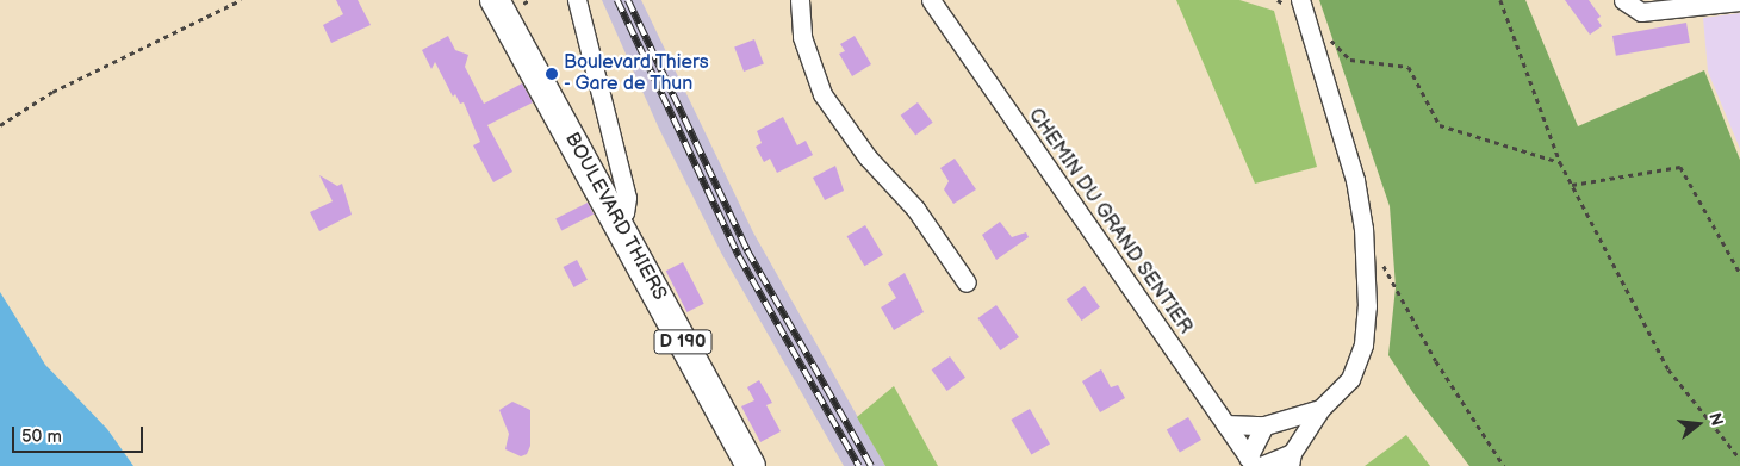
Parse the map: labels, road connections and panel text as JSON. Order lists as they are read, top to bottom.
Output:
{
  "streets": {
    "main road": ["BOULEVARD THIERS", "D 190"],
    "street": ["CHEMIN DU GRAND SENTIER"]
  },
  "places": ["Boulevard Thiers - Gare de Thun"],
  "scale_bar": "50 m",
  "north": "right"
}
